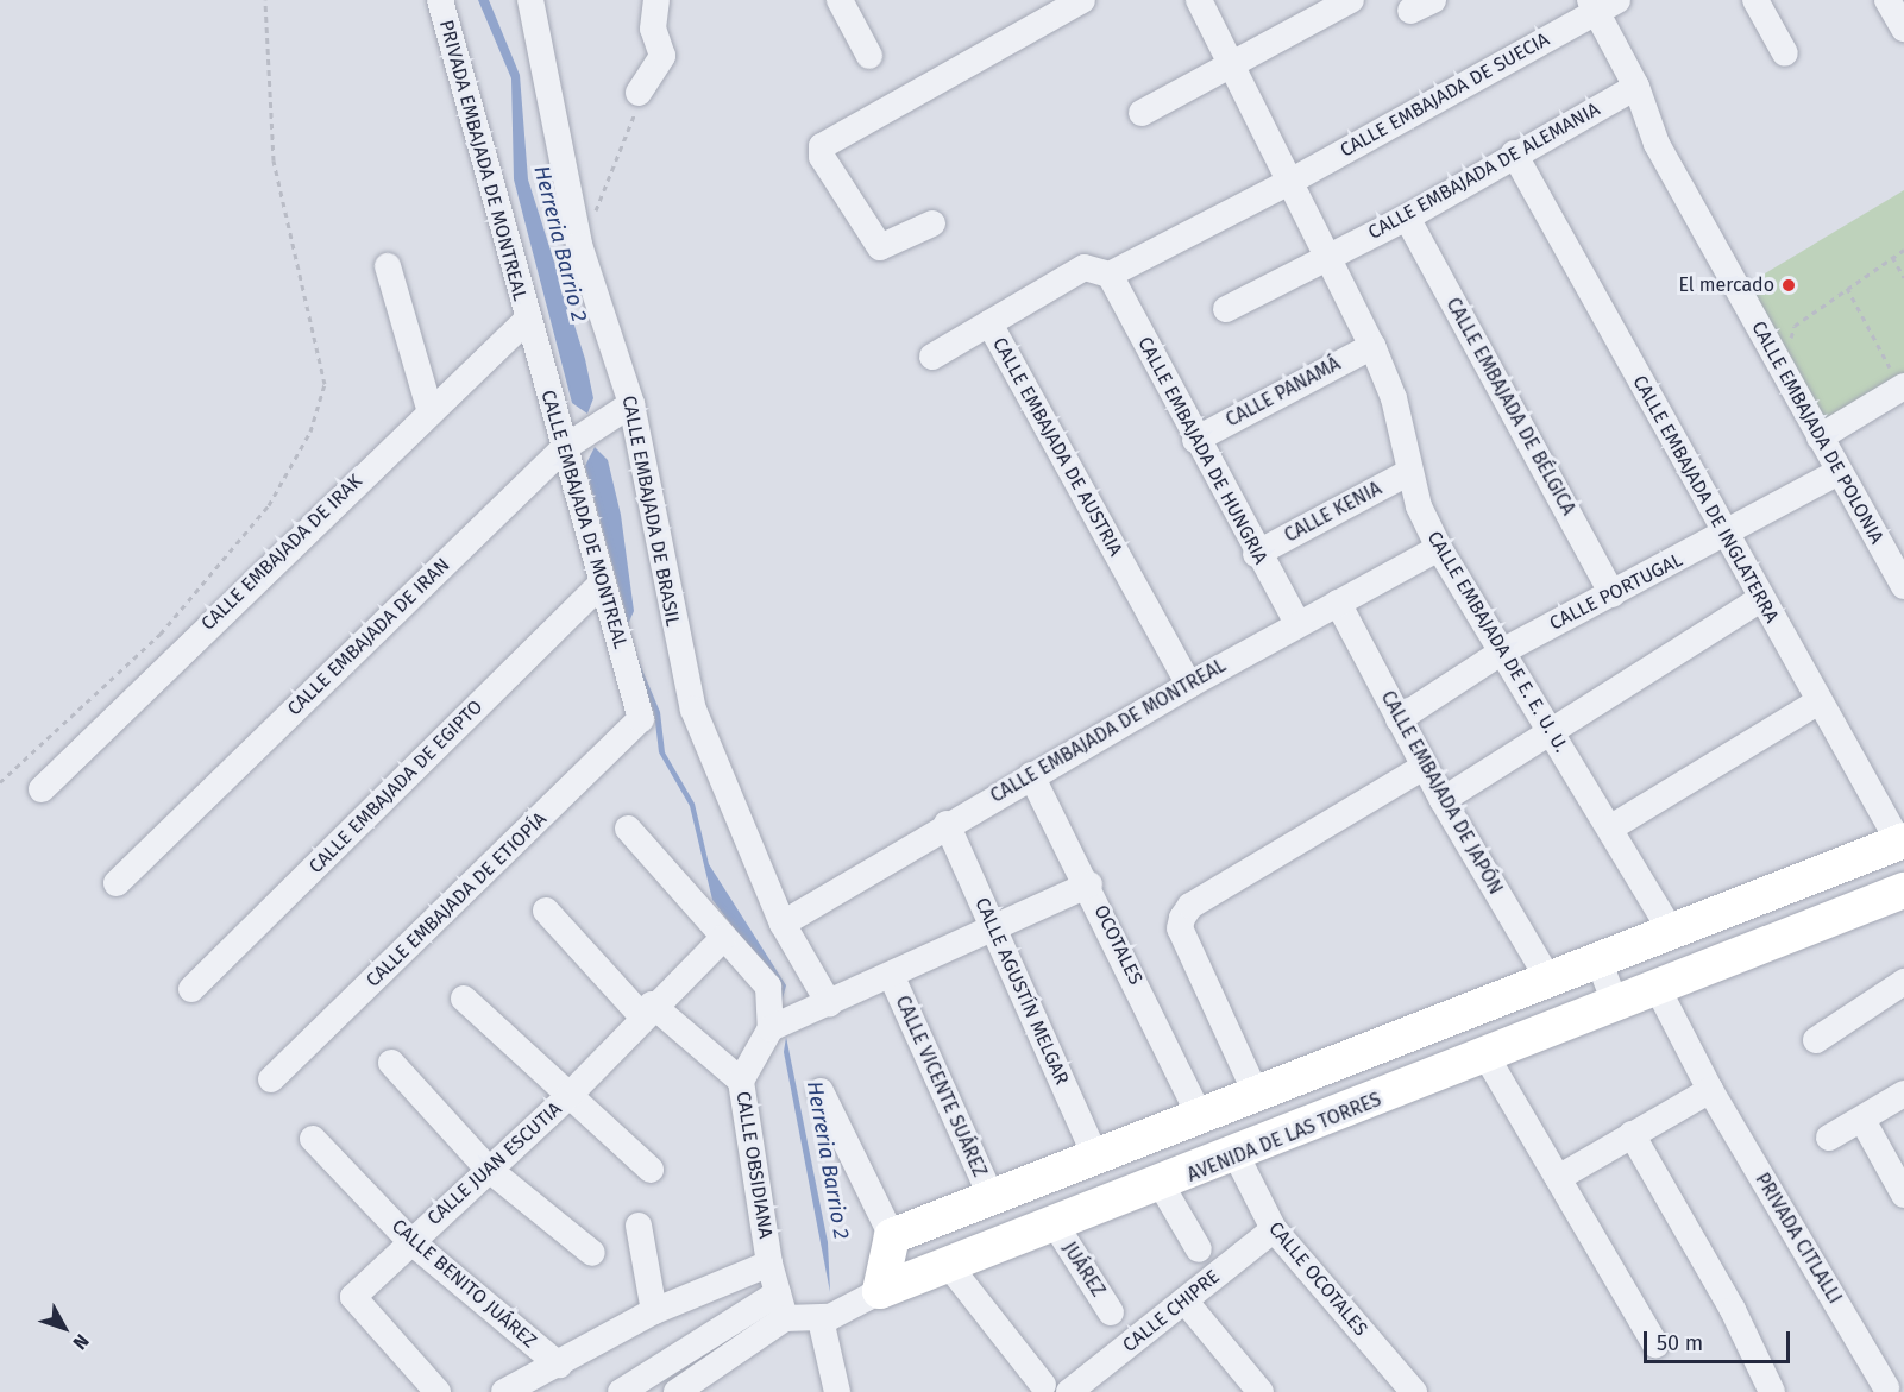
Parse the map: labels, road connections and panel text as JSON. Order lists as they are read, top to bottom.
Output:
{
  "streets": {
    "main road": ["AVENIDA DE LAS TORRES"],
    "street": [
      "CALLE EMBAJADA DE SUECIA",
      "PRIVADA EMBAJADA DE MONTREAL",
      "CALLE EMBAJADA DE ALEMANIA",
      "CALLE PANAMÁ",
      "CALLE EMBAJADA DE BÉLGICA",
      "CALLE EMBAJADA DE POLONIA",
      "CALLE EMBAJADA DE AUSTRIA",
      "CALLE EMBAJADA DE HUNGRIA",
      "CALLE EMBAJADA DE INGLATERRA",
      "CALLE EMBAJADA DE BRASIL",
      "CALLE KENIA",
      "CALLE EMBAJADA DE MONTREAL",
      "CALLE EMBAJADA DE IRAK",
      "CALLE PORTUGAL",
      "CALLE EMBAJADA DE IRAN",
      "CALLE EMBAJADA DE E. E. U. U.",
      "CALLE EMBAJADA DE EGIPTO",
      "CALLE EMBAJADA DE JAPÓN",
      "CALLE EMBAJADA DE ETIOPÍA",
      "OCOTALES",
      "CALLE AGUSTÍN MELGAR",
      "CALLE VICENTE SUÁREZ",
      "CALLE JUAN ESCUTIA",
      "CALLE OBSIDIANA",
      "PRIVADA CITLALLI",
      "JUÁREZ",
      "CALLE OCOTALES",
      "CALLE BENITO JUÁREZ",
      "CALLE CHIPRE"
    ]
  },
  "crossings": [
    ["CALLE EMBAJADA DE SUECIA", "CALLE EMBAJADA DE POLONIA"],
    ["CALLE EMBAJADA DE SUECIA", "CALLE EMBAJADA DE E. E. U. U."],
    ["PRIVADA EMBAJADA DE MONTREAL", "CALLE EMBAJADA DE MONTREAL"],
    ["PRIVADA EMBAJADA DE MONTREAL", "CALLE EMBAJADA DE IRAK"],
    ["CALLE EMBAJADA DE ALEMANIA", "CALLE EMBAJADA DE BÉLGICA"],
    ["CALLE EMBAJADA DE ALEMANIA", "CALLE EMBAJADA DE POLONIA"],
    ["CALLE EMBAJADA DE ALEMANIA", "CALLE EMBAJADA DE INGLATERRA"],
    ["CALLE EMBAJADA DE ALEMANIA", "CALLE EMBAJADA DE E. E. U. U."],
    ["CALLE PANAMÁ", "CALLE EMBAJADA DE HUNGRIA"],
    ["CALLE PANAMÁ", "CALLE EMBAJADA DE E. E. U. U."],
    ["CALLE EMBAJADA DE BÉLGICA", "CALLE PORTUGAL"],
    ["CALLE EMBAJADA DE POLONIA", "CALLE PORTUGAL"],
    ["CALLE EMBAJADA DE AUSTRIA", "CALLE EMBAJADA DE HUNGRIA"],
    ["CALLE EMBAJADA DE AUSTRIA", "CALLE EMBAJADA DE MONTREAL"],
    ["CALLE EMBAJADA DE HUNGRIA", "CALLE KENIA"],
    ["CALLE EMBAJADA DE HUNGRIA", "CALLE EMBAJADA DE MONTREAL"],
    ["CALLE EMBAJADA DE INGLATERRA", "CALLE PORTUGAL"],
    ["CALLE EMBAJADA DE BRASIL", "CALLE EMBAJADA DE MONTREAL"],
    ["CALLE EMBAJADA DE BRASIL", "CALLE EMBAJADA DE IRAN"],
    ["CALLE KENIA", "CALLE EMBAJADA DE E. E. U. U."],
    ["CALLE EMBAJADA DE MONTREAL", "CALLE EMBAJADA DE IRAK"],
    ["CALLE EMBAJADA DE MONTREAL", "CALLE EMBAJADA DE IRAN"],
    ["CALLE EMBAJADA DE MONTREAL", "CALLE EMBAJADA DE E. E. U. U."],
    ["CALLE EMBAJADA DE MONTREAL", "CALLE EMBAJADA DE EGIPTO"],
    ["CALLE EMBAJADA DE MONTREAL", "CALLE EMBAJADA DE JAPÓN"],
    ["CALLE EMBAJADA DE MONTREAL", "CALLE EMBAJADA DE ETIOPÍA"],
    ["CALLE EMBAJADA DE MONTREAL", "OCOTALES"],
    ["CALLE EMBAJADA DE MONTREAL", "CALLE AGUSTÍN MELGAR"],
    ["CALLE PORTUGAL", "CALLE EMBAJADA DE E. E. U. U."],
    ["CALLE PORTUGAL", "CALLE EMBAJADA DE JAPÓN"],
    ["AVENIDA DE LAS TORRES", "CALLE OBSIDIANA"],
    ["AVENIDA DE LAS TORRES", "PRIVADA CITLALLI"],
    ["AVENIDA DE LAS TORRES", "JUÁREZ"],
    ["AVENIDA DE LAS TORRES", "CALLE OCOTALES"],
    ["CALLE JUAN ESCUTIA", "CALLE BENITO JUÁREZ"],
    ["CALLE OCOTALES", "CALLE CHIPRE"]
  ],
  "water": ["Herreria Barrio 2"],
  "places": ["El mercado"],
  "scale_bar": "50 m",
  "north": "bottom right"
}
